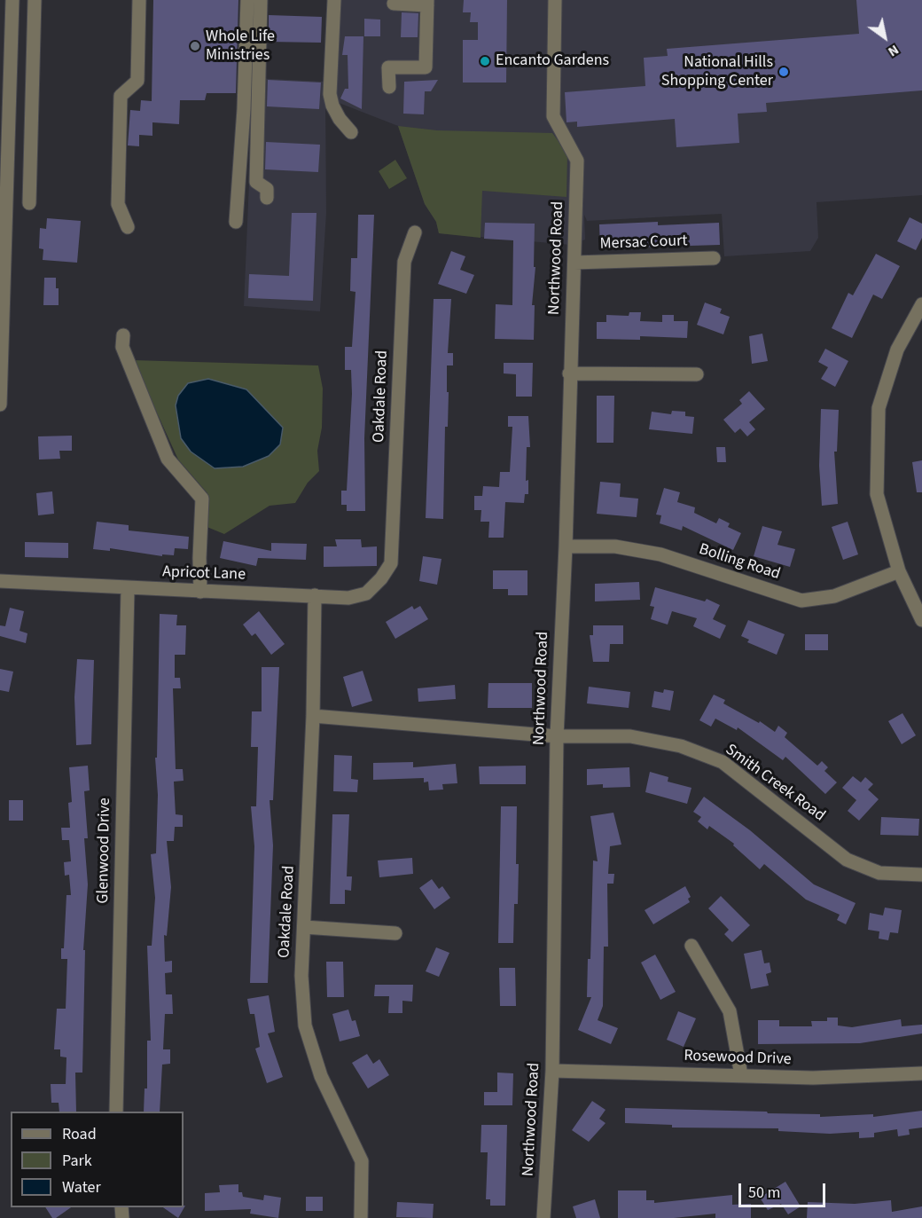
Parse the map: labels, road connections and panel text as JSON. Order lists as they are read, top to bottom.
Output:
{
  "streets": {
    "street": [
      "Mersac Court",
      "Northwood Road",
      "Oakdale Road",
      "Bolling Road",
      "Apricot Lane",
      "Smith Creek Road",
      "Glenwood Drive",
      "Rosewood Drive"
    ]
  },
  "crossings": [
    ["Mersac Court", "Northwood Road"],
    ["Northwood Road", "Bolling Road"],
    ["Northwood Road", "Smith Creek Road"],
    ["Northwood Road", "Rosewood Drive"],
    ["Oakdale Road", "Apricot Lane"],
    ["Oakdale Road", "Smith Creek Road"],
    ["Apricot Lane", "Glenwood Drive"]
  ],
  "places": ["Whole Life Ministries", "Encanto Gardens", "National Hills Shopping Center"],
  "legend": ["Road", "Park", "Water"],
  "scale_bar": "50 m",
  "north": "bottom right"
}
